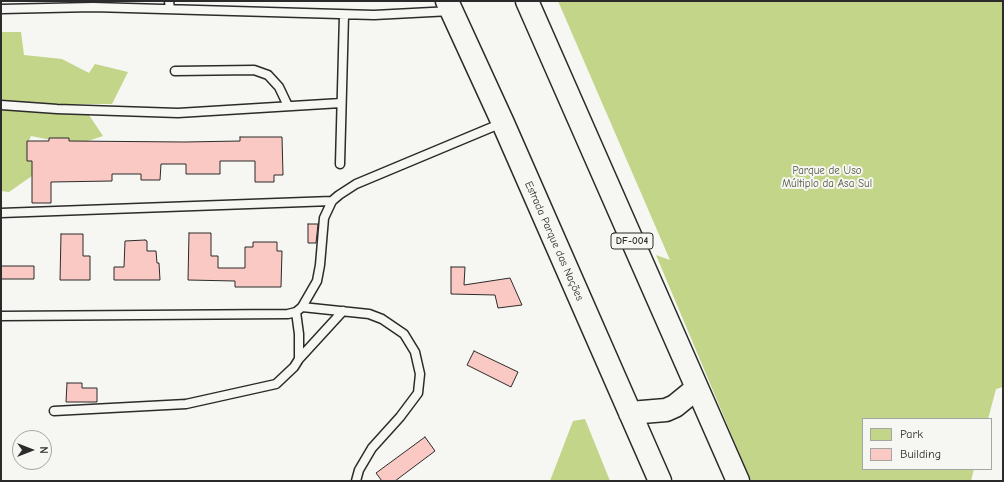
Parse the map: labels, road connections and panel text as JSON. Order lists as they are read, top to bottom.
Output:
{
  "streets": {
    "highway": ["Estrada Parque das Nações", "DF-004"]
  },
  "parks": ["Parque de Uso Múltiplo da Asa Sul"],
  "legend": ["Park", "Building"],
  "north": "right"
}
